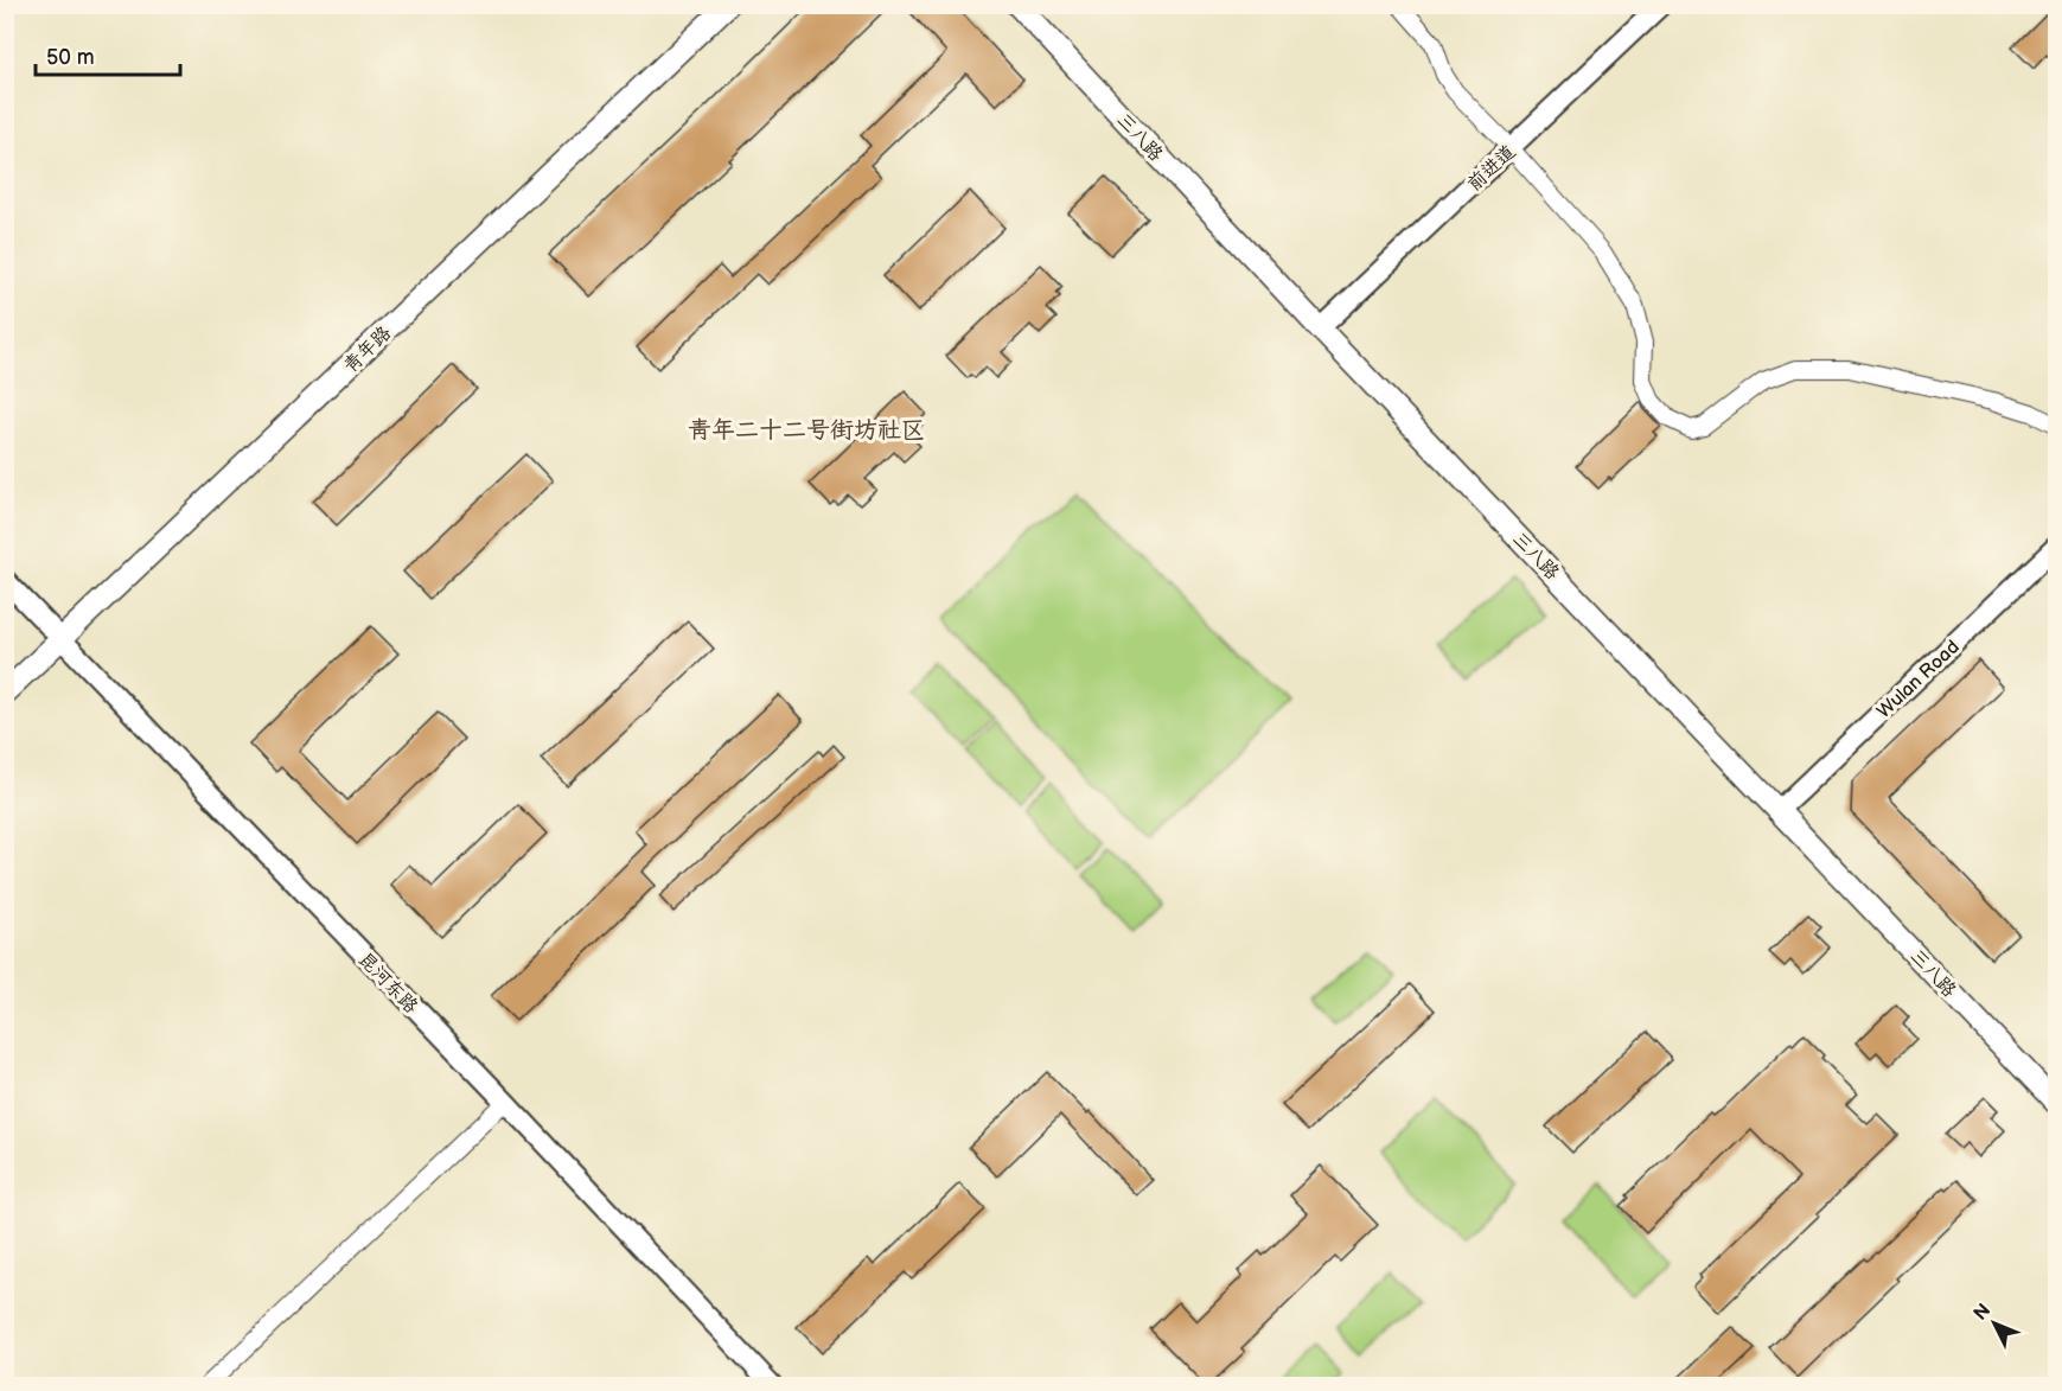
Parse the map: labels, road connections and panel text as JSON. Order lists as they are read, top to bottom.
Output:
{
  "streets": {
    "main road": ["三八路", "青年路"],
    "street": ["前进道", "Wulan Road", "昆河东路"]
  },
  "crossings": [
    ["三八路", "前进道"],
    ["三八路", "Wulan Road"],
    ["青年路", "昆河东路"]
  ],
  "districts": ["青年二十二号街坊社区"],
  "scale_bar": "50 m",
  "north": "top left"
}
